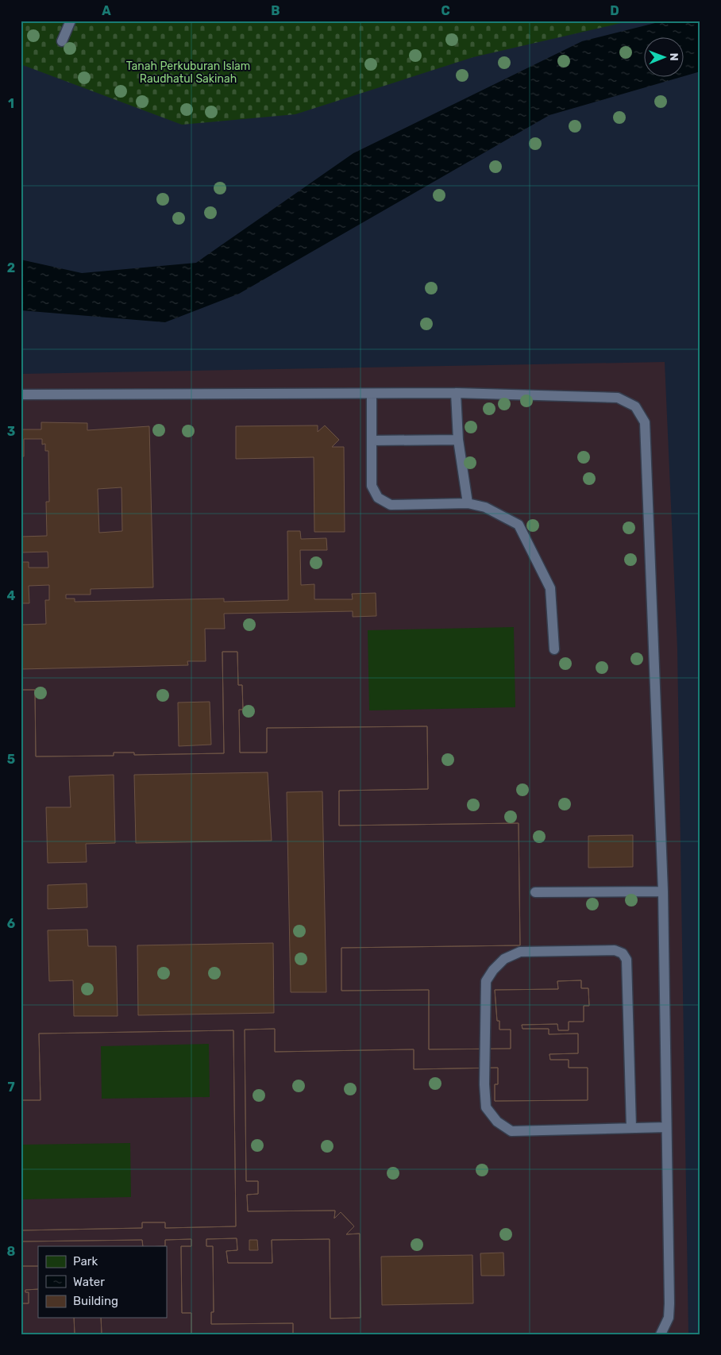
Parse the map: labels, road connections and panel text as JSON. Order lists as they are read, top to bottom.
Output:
{
  "parks": ["Tanah Perkuburan Islam Raudhatul Sakinah"],
  "legend": ["Park", "Water", "Building"],
  "north": "right",
  "grid": {
    "columns": [
      "A",
      "B",
      "C",
      "D"
    ],
    "rows": [
      "1",
      "2",
      "3",
      "4",
      "5",
      "6",
      "7",
      "8"
    ]
  }
}
